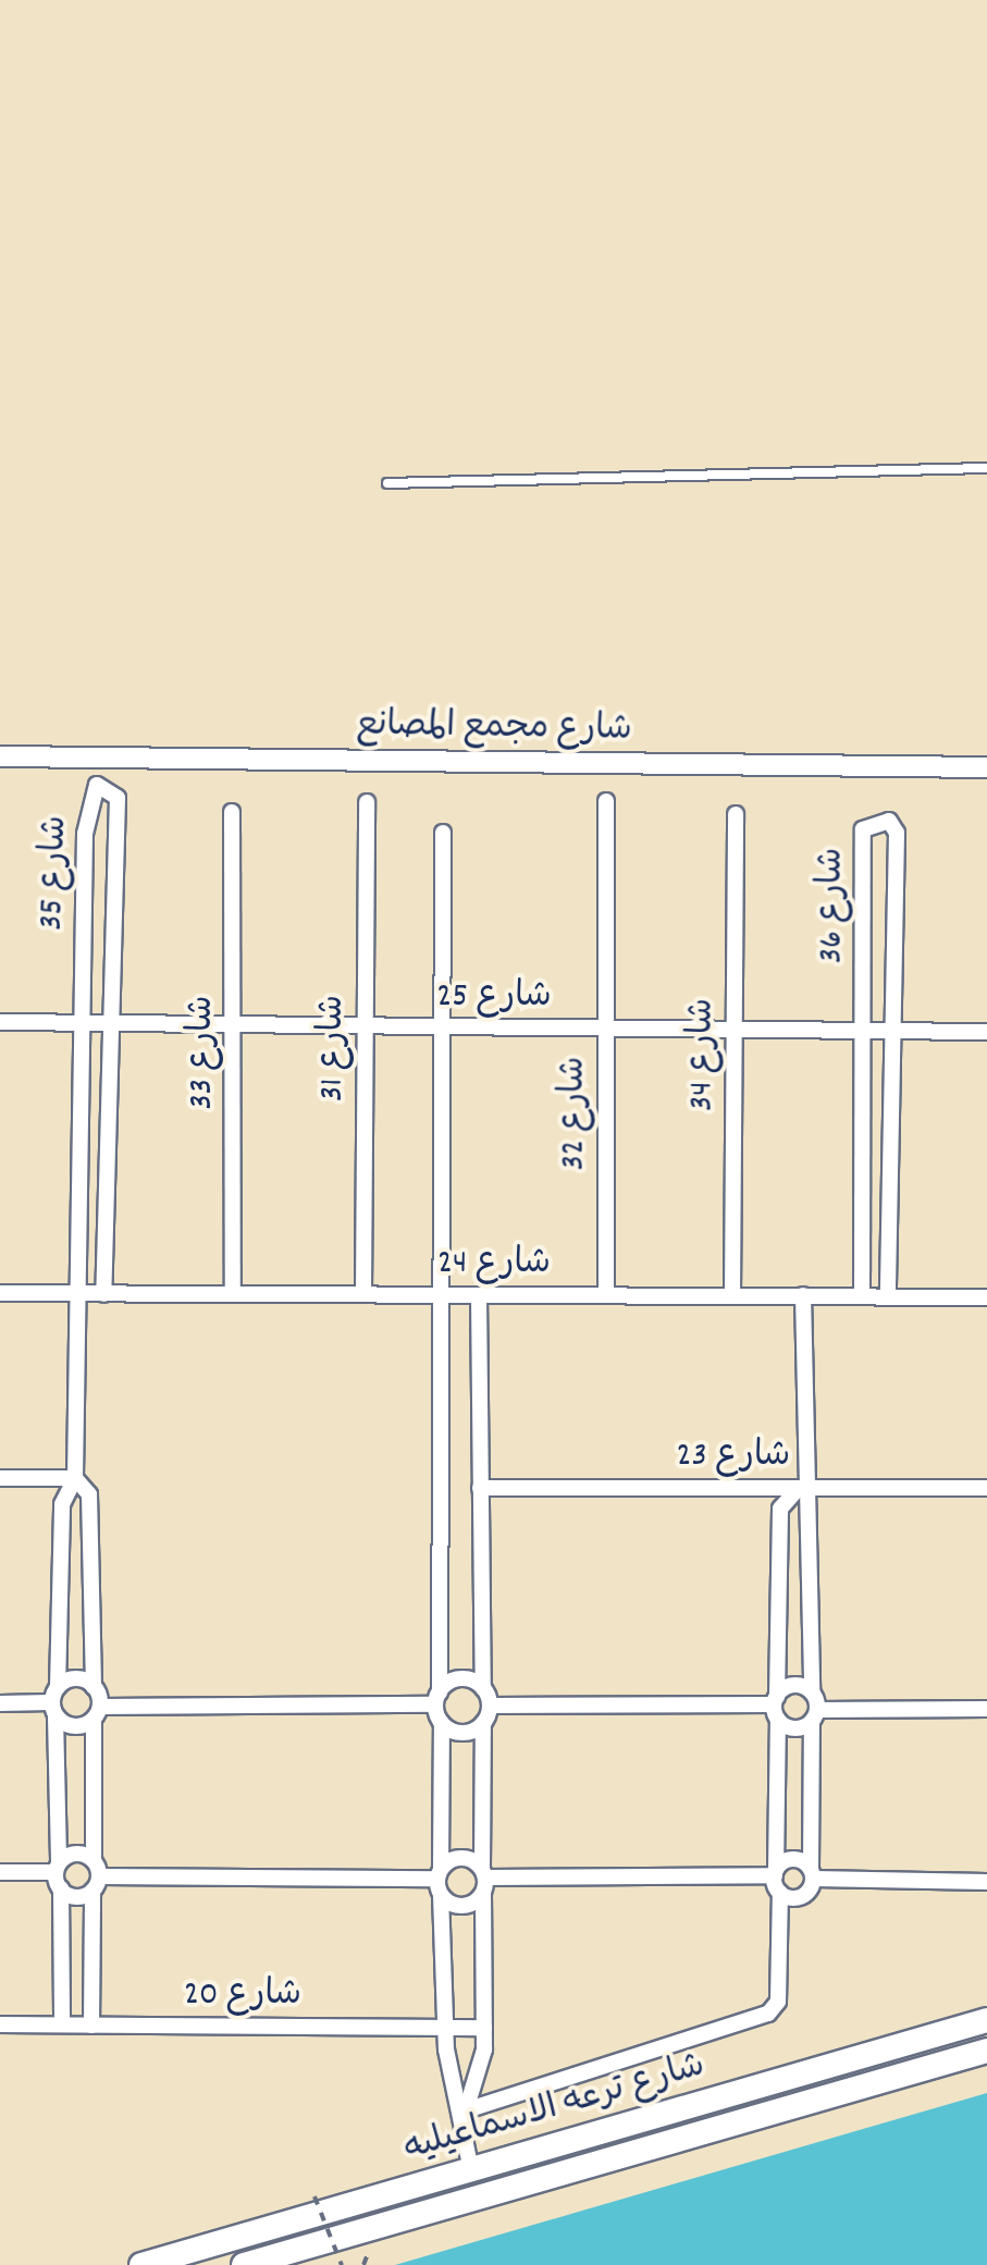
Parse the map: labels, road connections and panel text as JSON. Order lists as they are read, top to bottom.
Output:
{
  "streets": {
    "main road": ["شارع ترعه الاسماعيليه"],
    "street": [
      "شارع مجمع المصانع",
      "شارع 35",
      "شارع 36",
      "شارع 25",
      "شارع 31",
      "شارع 33",
      "شارع 34",
      "شارع 32",
      "شارع 24",
      "شارع 23",
      "شارع 20"
    ]
  },
  "crossings": [
    ["شارع 35", "شارع 25"],
    ["شارع 35", "شارع 24"],
    ["شارع 36", "شارع 25"],
    ["شارع 36", "شارع 24"],
    ["شارع 25", "شارع 31"],
    ["شارع 25", "شارع 33"],
    ["شارع 25", "شارع 34"],
    ["شارع 25", "شارع 32"],
    ["شارع 31", "شارع 24"],
    ["شارع 33", "شارع 24"],
    ["شارع 34", "شارع 24"],
    ["شارع 32", "شارع 24"]
  ]
}
